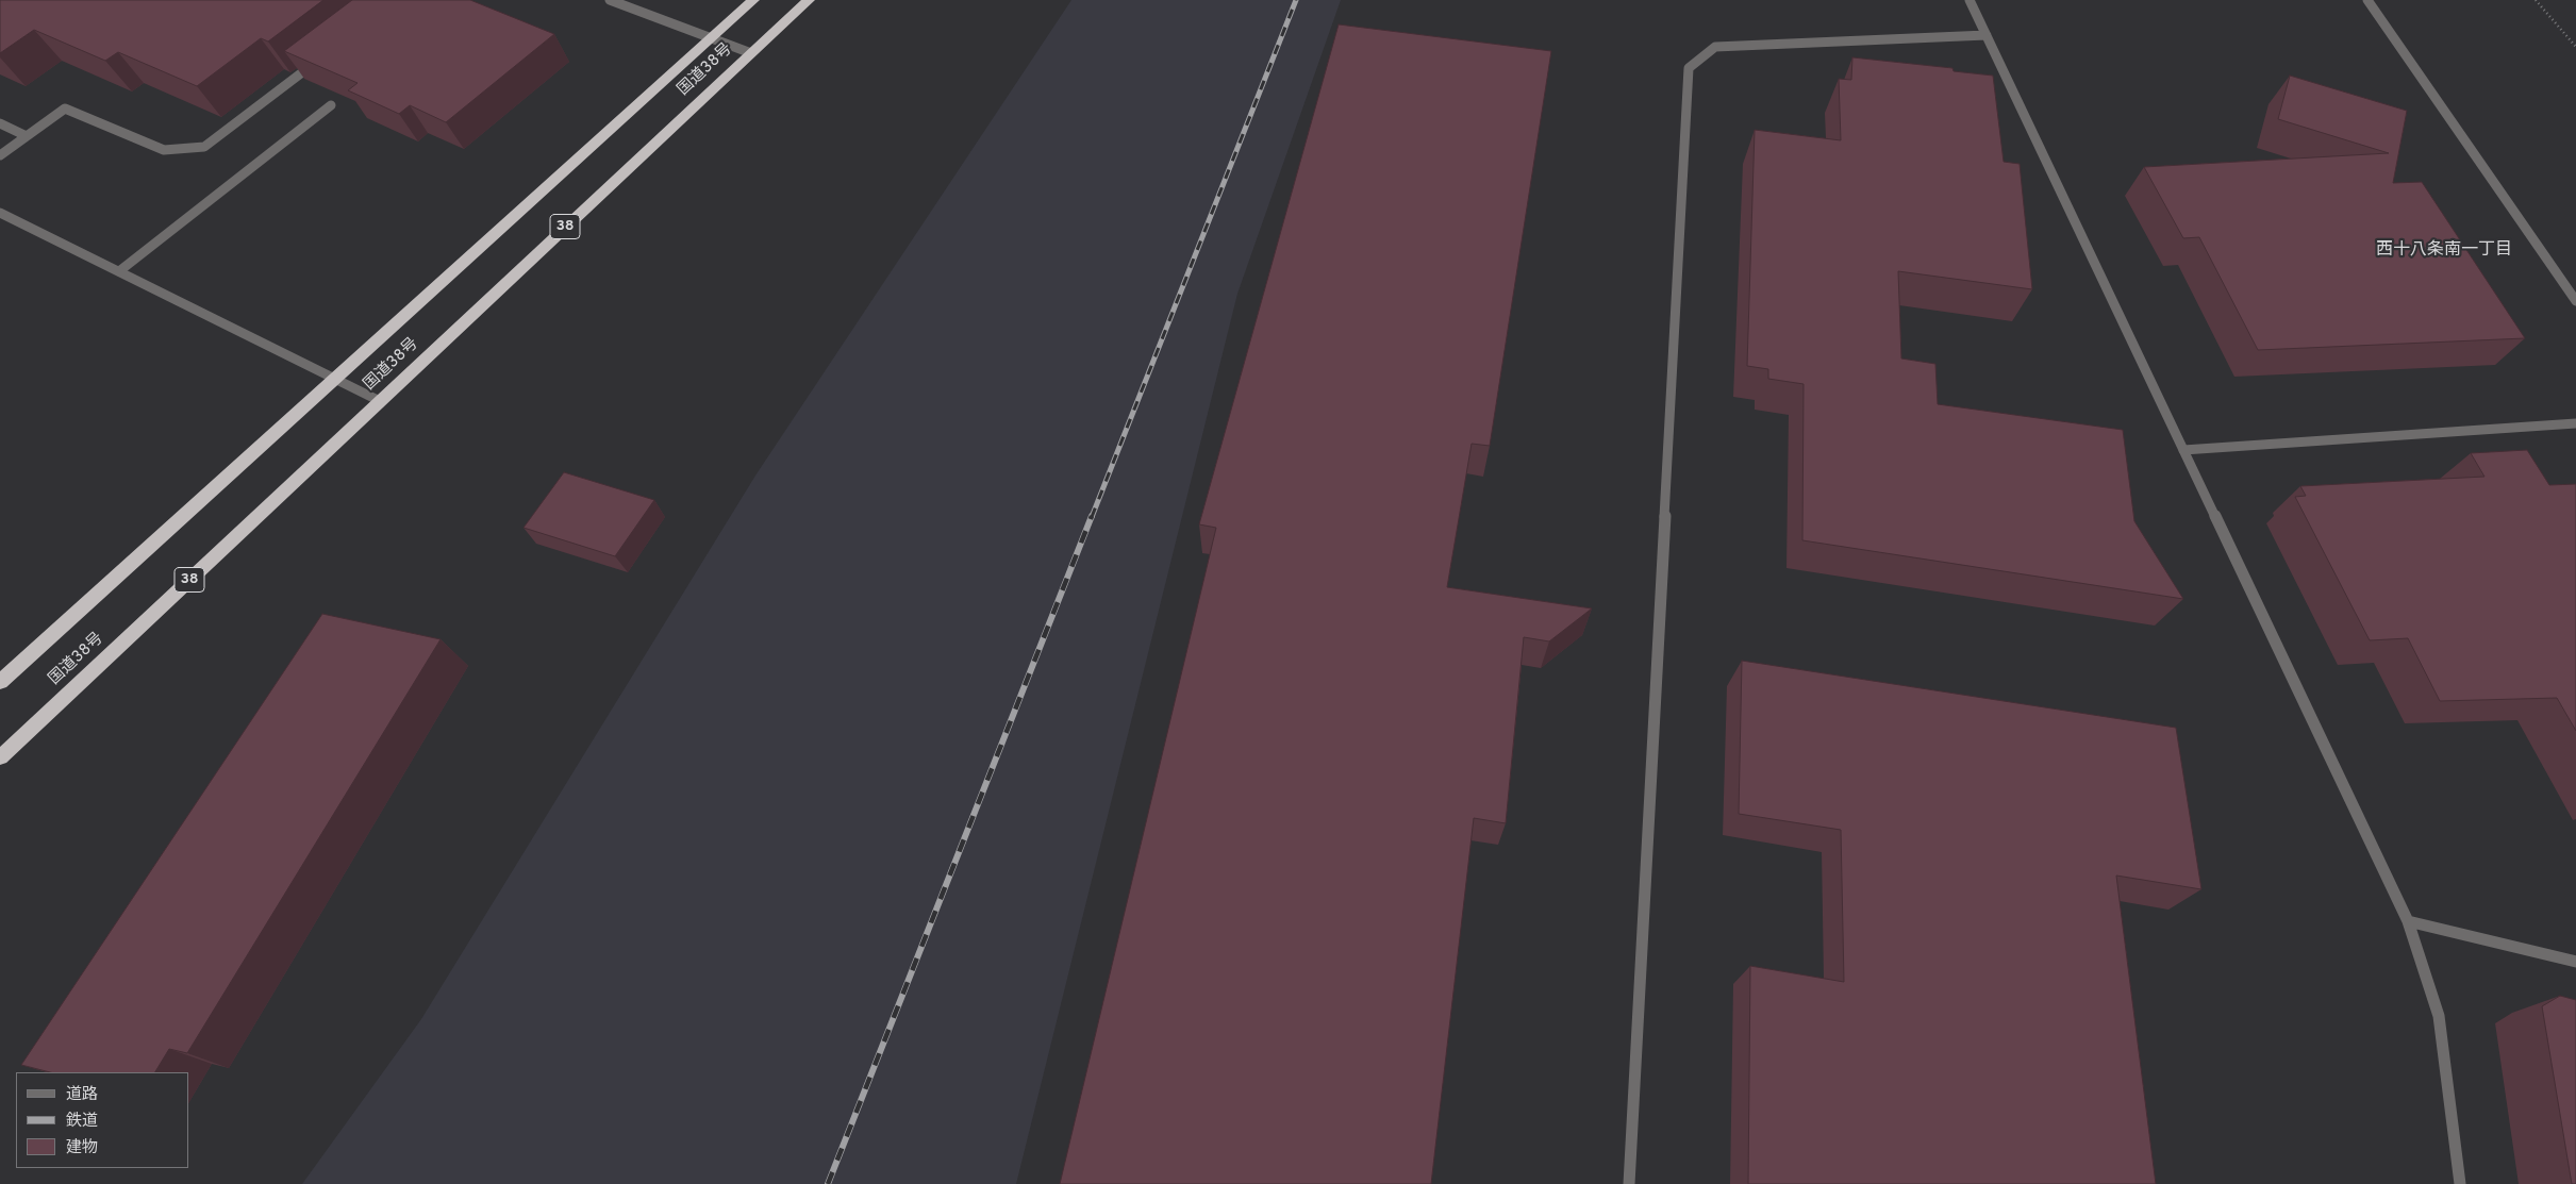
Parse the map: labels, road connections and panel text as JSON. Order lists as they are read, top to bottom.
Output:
{
  "streets": {
    "highway": ["国道38号", "38"]
  },
  "districts": ["西十八条南一丁目"],
  "legend": ["道路", "鉄道", "建物"]
}
